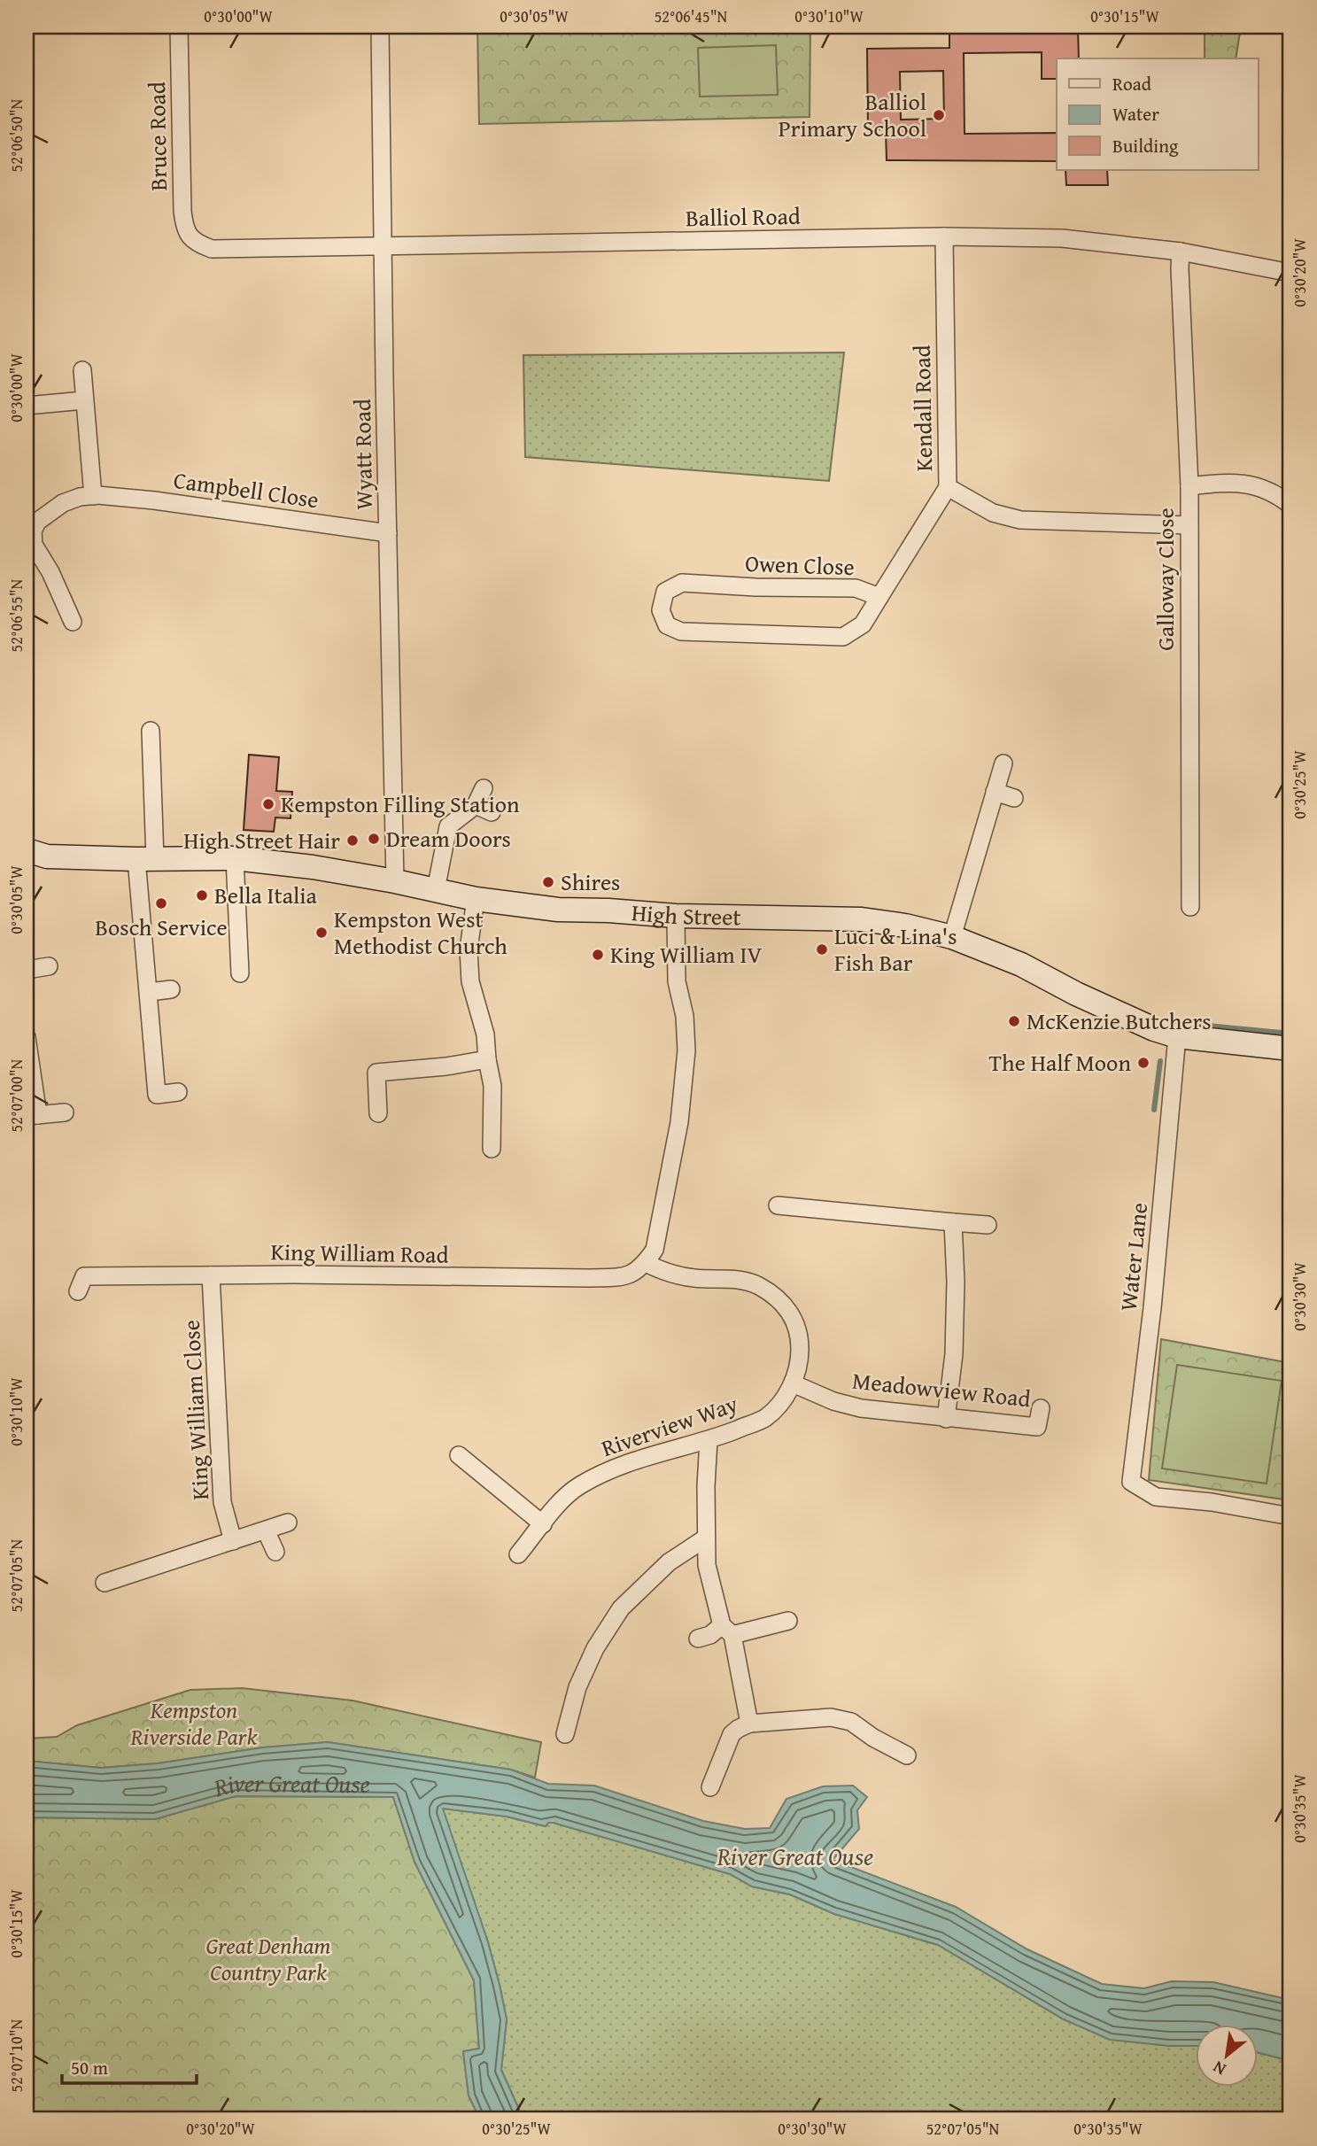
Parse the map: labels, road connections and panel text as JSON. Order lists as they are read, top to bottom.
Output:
{
  "streets": {
    "main road": ["High Street"],
    "street": [
      "Bruce Road",
      "Balliol Road",
      "Kendall Road",
      "Wyatt Road",
      "Campbell Close",
      "Owen Close",
      "Galloway Close",
      "King William Road",
      "Water Lane",
      "Meadowview Road",
      "King William Close",
      "Riverview Way"
    ]
  },
  "crossings": [
    ["Bruce Road", "Balliol Road"],
    ["Balliol Road", "Kendall Road"],
    ["Balliol Road", "Wyatt Road"],
    ["Balliol Road", "Galloway Close"],
    ["Kendall Road", "Owen Close"],
    ["Wyatt Road", "Campbell Close"],
    ["Wyatt Road", "High Street"],
    ["High Street", "Water Lane"],
    ["King William Road", "King William Close"],
    ["King William Road", "Riverview Way"],
    ["Meadowview Road", "Riverview Way"]
  ],
  "water": ["River Great Ouse"],
  "parks": ["Kempston Riverside Park", "Great Denham Country Park"],
  "places": [
    "Balliol Primary School",
    "Kempston Filling Station",
    "Dream Doors",
    "High Street Hair",
    "Shires",
    "Bella Italia",
    "Bosch Service",
    "Kempston West Methodist Church",
    "Luci & Lina's Fish Bar",
    "King William IV",
    "McKenzie Butchers",
    "The Half Moon"
  ],
  "legend": ["Road", "Water", "Building"],
  "scale_bar": "50 m",
  "north": "bottom left",
  "coordinates": [
    "0°30'00\"W",
    "0°30'05\"W",
    "52°06'45\"N",
    "0°30'10\"W",
    "0°30'15\"W",
    "52°06'50\"N",
    "0°30'20\"W",
    "52°06'55\"N",
    "0°30'25\"W",
    "52°07'00\"N",
    "0°30'30\"W",
    "52°07'05\"N",
    "0°30'35\"W",
    "52°07'10\"N"
  ]
}
